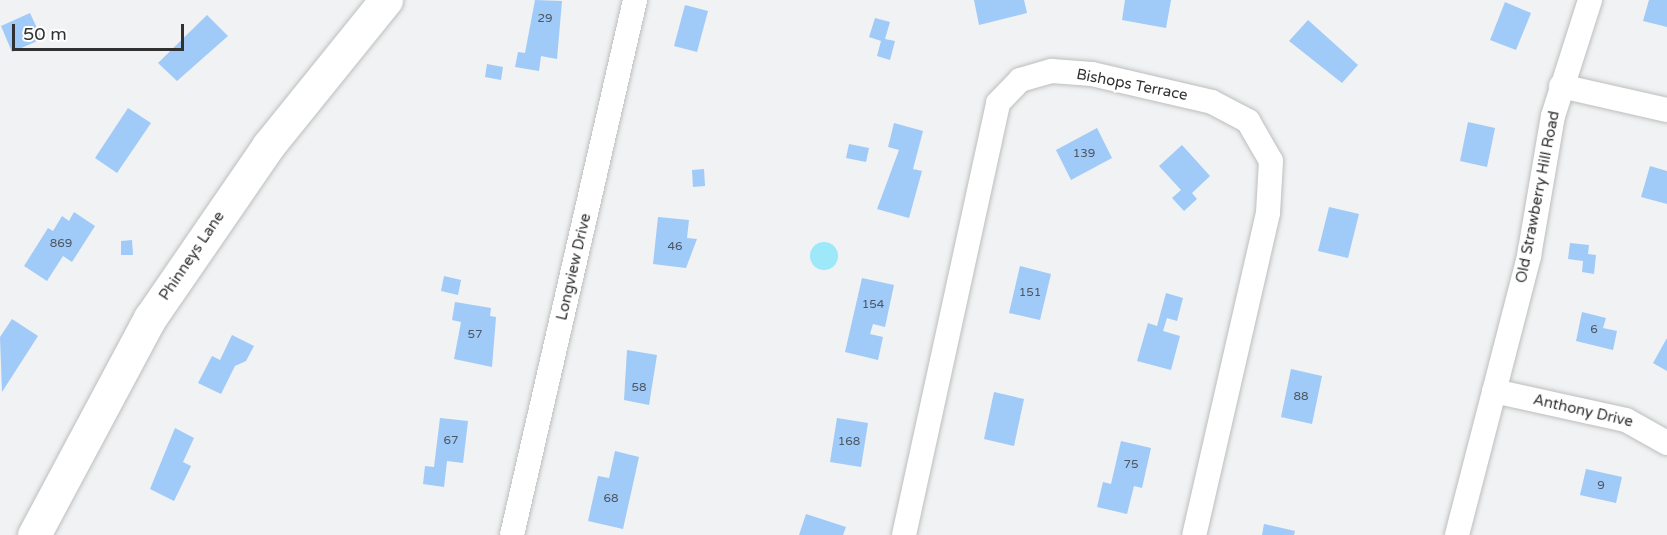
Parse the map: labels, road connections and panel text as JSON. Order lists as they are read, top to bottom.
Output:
{
  "streets": {
    "main road": ["Phinneys Lane"],
    "street": [
      "Bishops Terrace",
      "Old Strawberry Hill Road",
      "Longview Drive",
      "Anthony Drive"
    ]
  },
  "crossings": [
    ["Old Strawberry Hill Road", "Anthony Drive"]
  ],
  "house_numbers": [
    "29",
    "139",
    "869",
    "46",
    "151",
    "154",
    "6",
    "57",
    "58",
    "88",
    "67",
    "168",
    "75",
    "9",
    "68"
  ],
  "scale_bar": "50 m"
}
